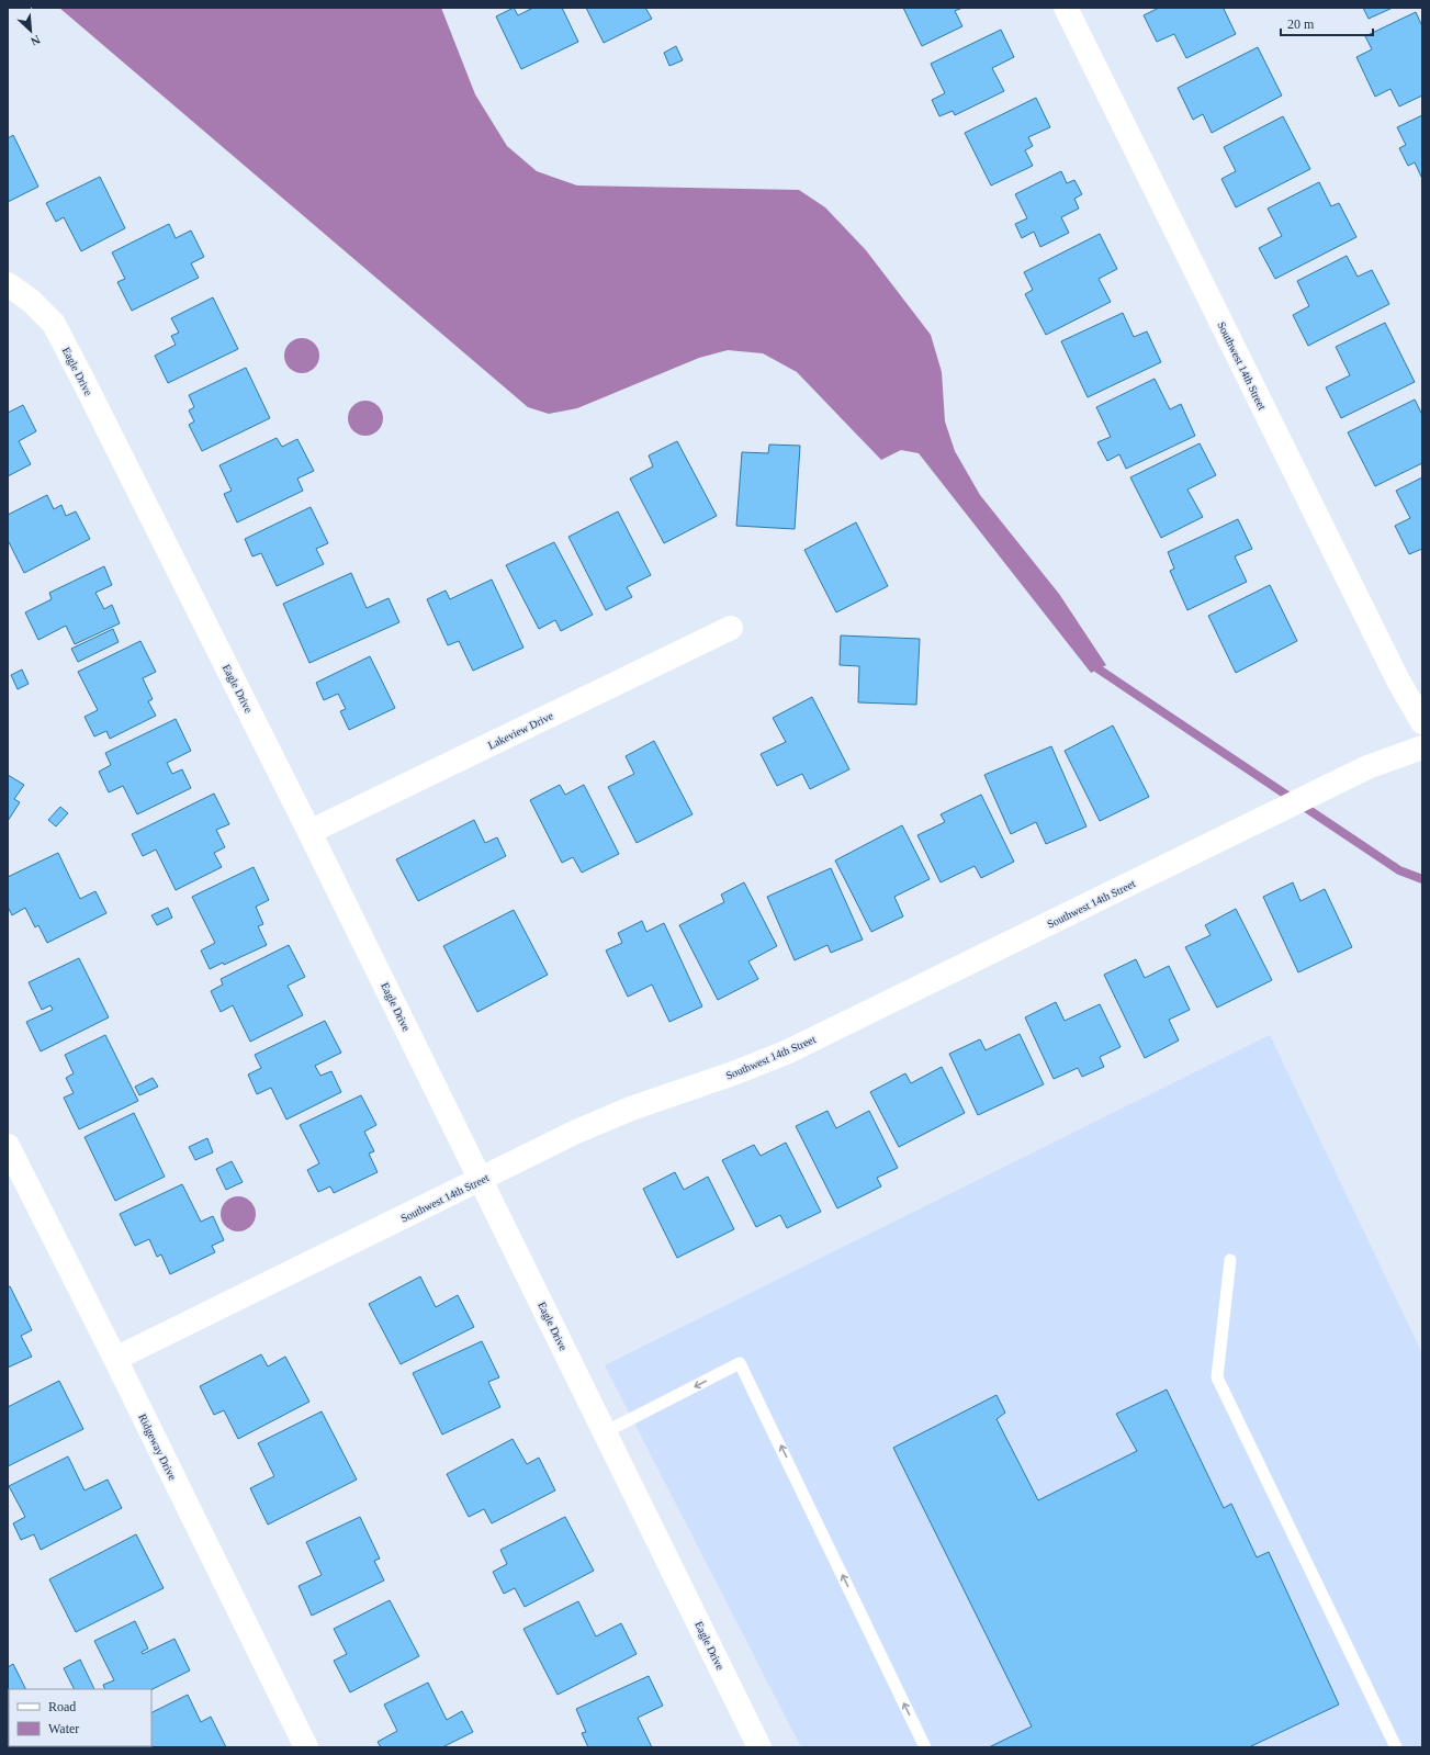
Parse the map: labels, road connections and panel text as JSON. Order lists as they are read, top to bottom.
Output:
{
  "streets": {
    "street": [
      "Southwest 14th Street",
      "Eagle Drive",
      "Lakeview Drive",
      "Ridgeway Drive"
    ]
  },
  "crossings": [
    ["Southwest 14th Street", "Eagle Drive"],
    ["Southwest 14th Street", "Ridgeway Drive"],
    ["Eagle Drive", "Lakeview Drive"]
  ],
  "legend": ["Road", "Water"],
  "scale_bar": "20 m",
  "north": "bottom right"
}
